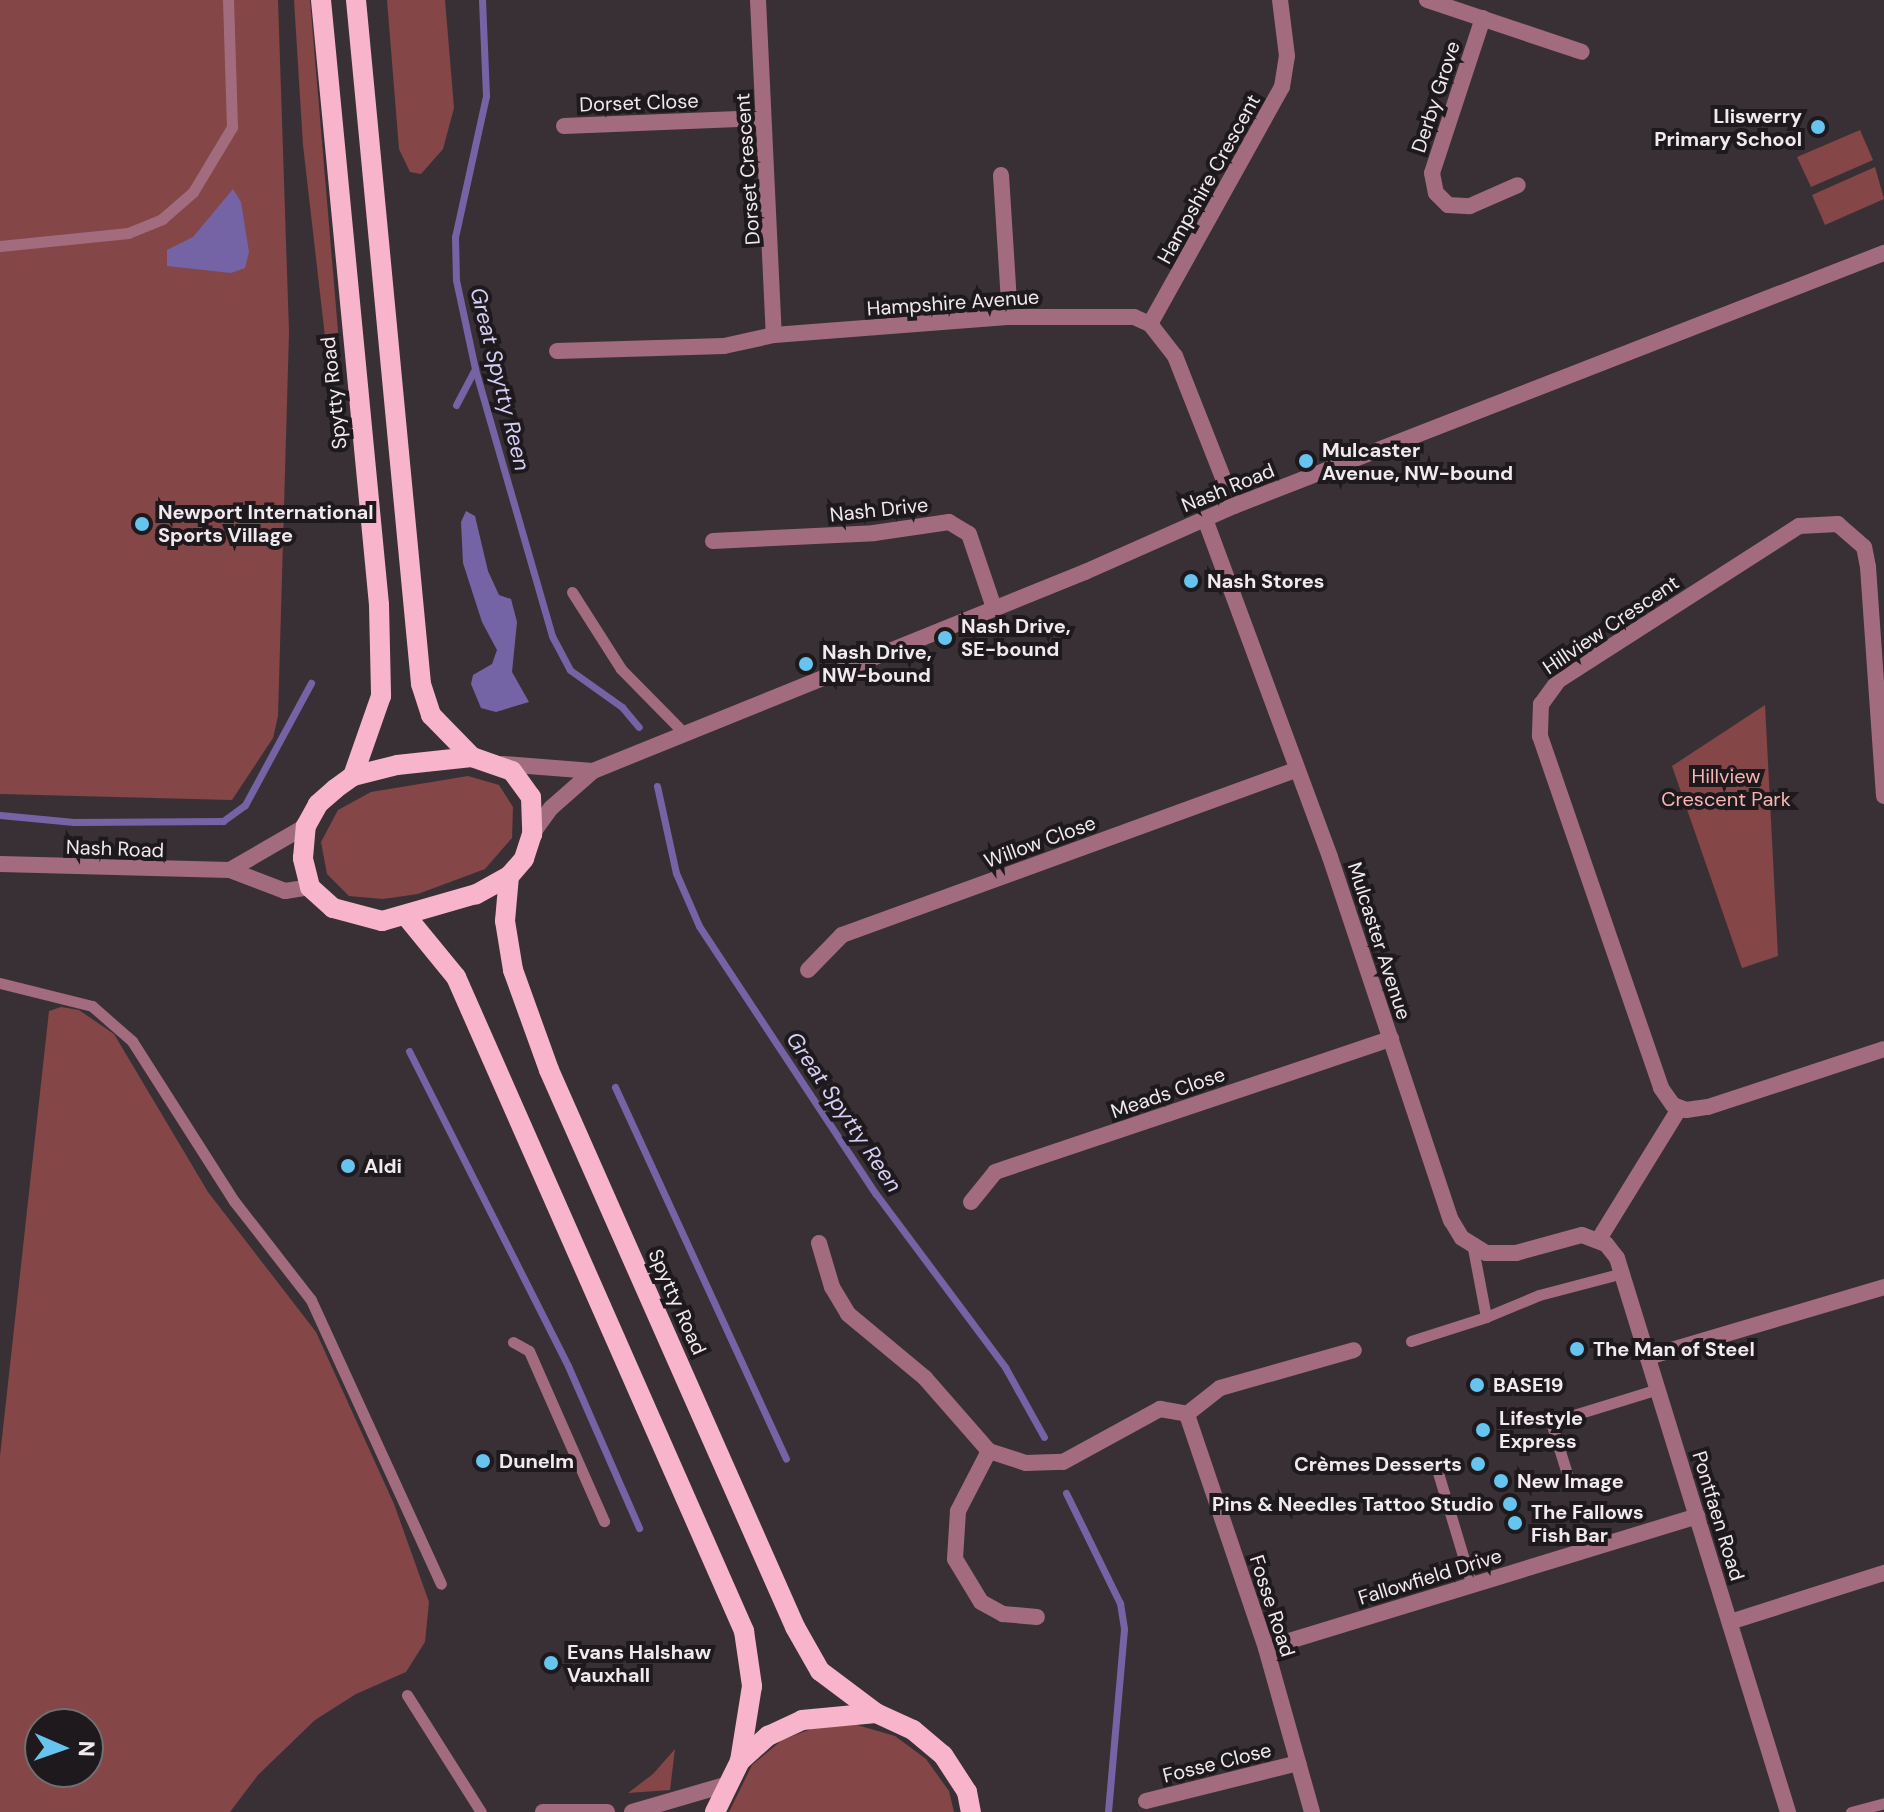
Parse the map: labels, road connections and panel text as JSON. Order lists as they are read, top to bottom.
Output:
{
  "streets": {
    "main road": ["Spytty Road"],
    "street": [
      "Derby Grove",
      "Dorset Close",
      "Dorset Crescent",
      "Hampshire Crescent",
      "Hampshire Avenue",
      "Nash Road",
      "Nash Drive",
      "Hillview Crescent",
      "Willow Close",
      "Mulcaster Avenue",
      "Meads Close",
      "Pontfaen Road",
      "Fallowfield Drive",
      "Fosse Road",
      "Fosse Close"
    ]
  },
  "crossings": [
    ["Dorset Close", "Dorset Crescent"],
    ["Dorset Crescent", "Hampshire Avenue"],
    ["Hampshire Crescent", "Hampshire Avenue"],
    ["Spytty Road", "Nash Road"],
    ["Nash Road", "Nash Drive"],
    ["Nash Road", "Mulcaster Avenue"],
    ["Willow Close", "Mulcaster Avenue"],
    ["Mulcaster Avenue", "Meads Close"],
    ["Pontfaen Road", "Fallowfield Drive"],
    ["Fallowfield Drive", "Fosse Road"],
    ["Fosse Road", "Fosse Close"]
  ],
  "water": ["Great Spytty Reen"],
  "parks": ["Hillview Crescent Park"],
  "places": [
    "Lliswerry Primary School",
    "Mulcaster Avenue, NW-bound",
    "Newport International Sports Village",
    "Nash Stores",
    "Nash Drive, SE-bound",
    "Nash Drive, NW-bound",
    "Aldi",
    "The Man of Steel",
    "BASE19",
    "Lifestyle Express",
    "Dunelm",
    "Crèmes Desserts",
    "New Image",
    "Pins & Needles Tattoo Studio",
    "The Fallows Fish Bar",
    "Evans Halshaw Vauxhall"
  ],
  "north": "right"
}
